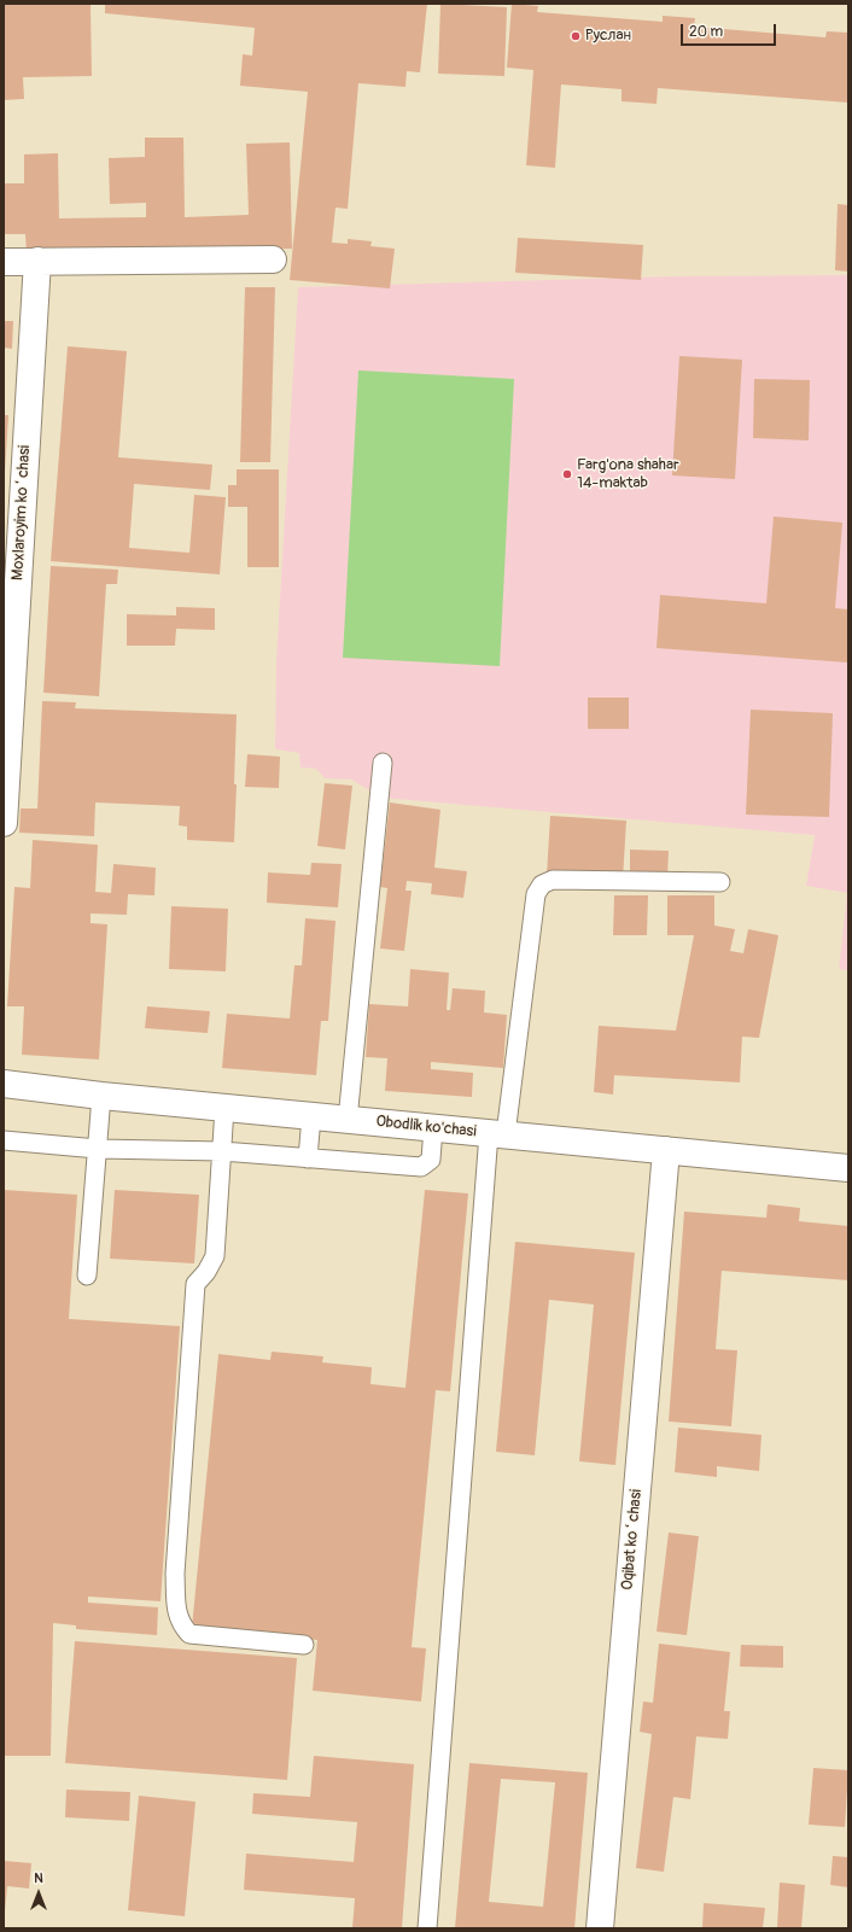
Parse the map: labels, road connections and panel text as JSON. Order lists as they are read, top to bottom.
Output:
{
  "streets": {
    "street": ["Moxlaroyim koʻchasi", "Obodlik ko'chasi", "Oqibat koʻchasi"]
  },
  "crossings": [
    ["Obodlik ko'chasi", "Oqibat koʻchasi"]
  ],
  "places": ["Руслан", "Farg'ona shahar 14-maktab"],
  "scale_bar": "20 m",
  "north": "top"
}
